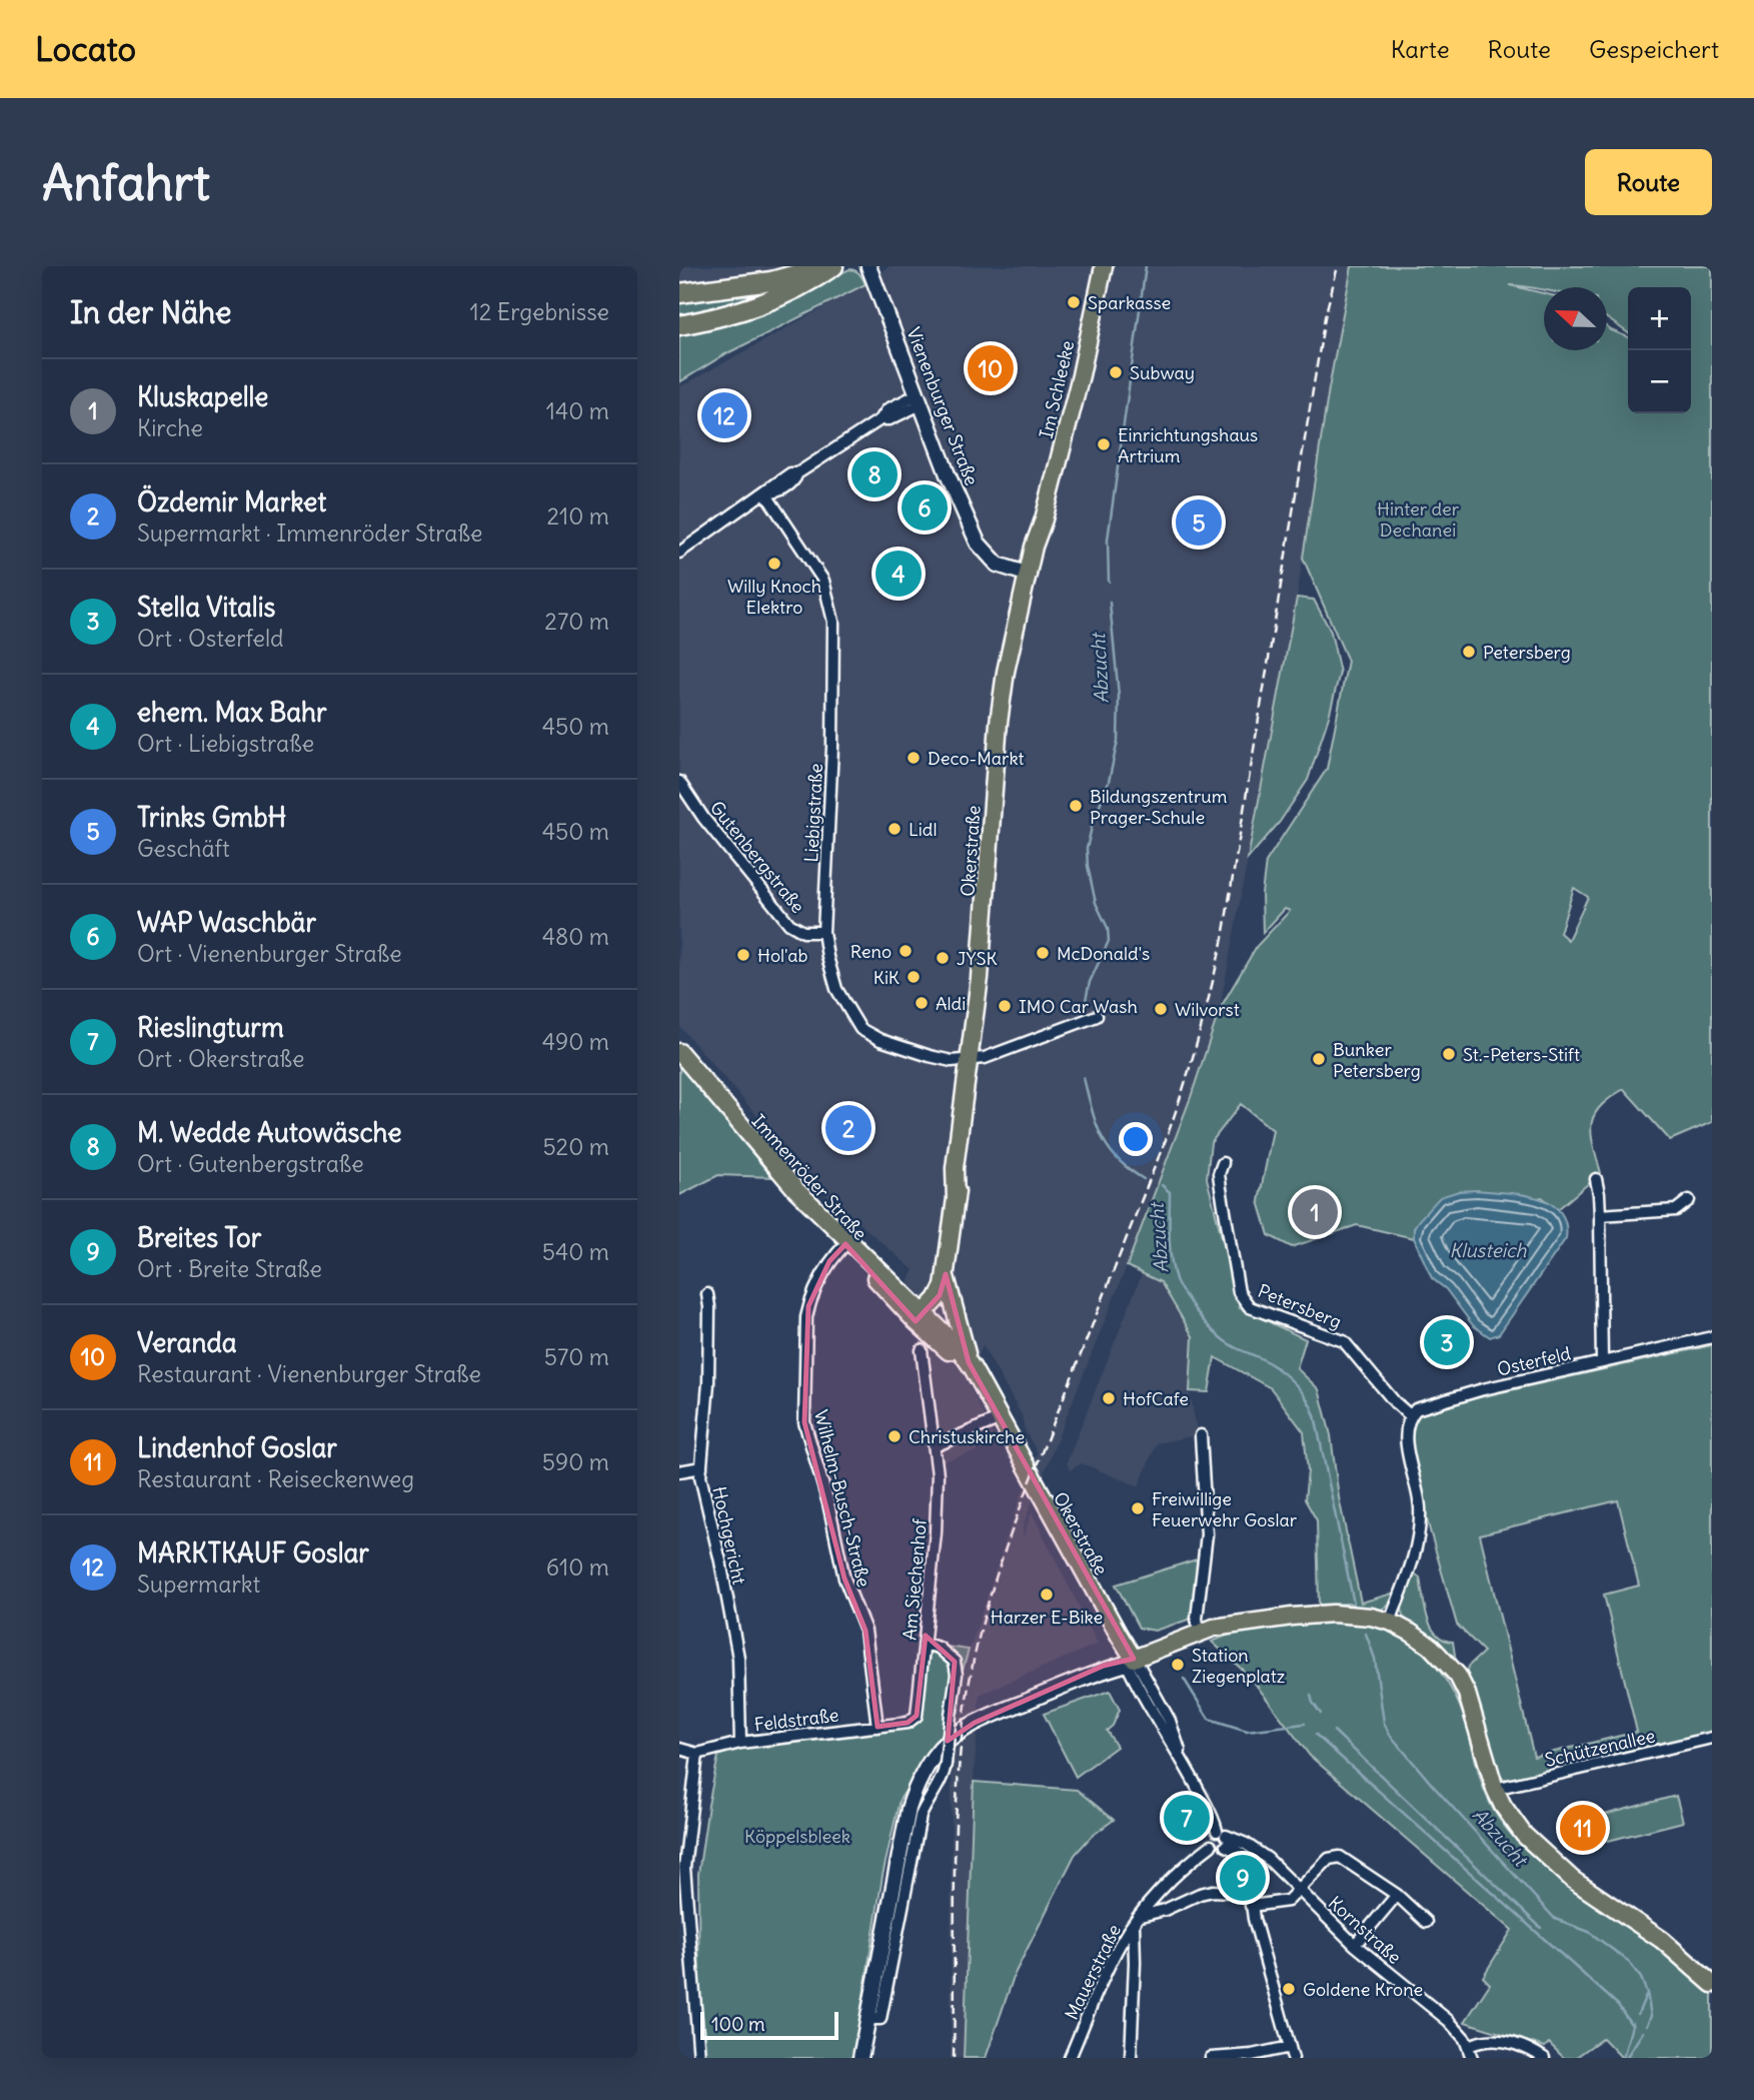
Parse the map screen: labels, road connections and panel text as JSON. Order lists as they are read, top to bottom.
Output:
{
  "streets": {
    "main road": ["Im Schleeke", "Okerstraße", "Immenröder Straße"],
    "street": [
      "Vienenburger Straße",
      "Liebigstraße",
      "Gutenbergstraße",
      "Petersberg",
      "Osterfeld",
      "Wilhelm-Busch-Straße",
      "Hochgericht",
      "Am Siechenhof",
      "Feldstraße",
      "Schützenallee",
      "Kornstraße",
      "Mauerstraße"
    ]
  },
  "crossings": [
    ["Im Schleeke", "Vienenburger Straße"],
    ["Im Schleeke", "Okerstraße"],
    ["Vienenburger Straße", "Okerstraße"],
    ["Liebigstraße", "Okerstraße"],
    ["Liebigstraße", "Gutenbergstraße"],
    ["Okerstraße", "Immenröder Straße"],
    ["Okerstraße", "Kornstraße"],
    ["Immenröder Straße", "Wilhelm-Busch-Straße"],
    ["Petersberg", "Osterfeld"],
    ["Wilhelm-Busch-Straße", "Feldstraße"],
    ["Hochgericht", "Feldstraße"],
    ["Am Siechenhof", "Feldstraße"]
  ],
  "water": ["Abzucht", "Klusteich"],
  "parks": ["Hinter der Dechanei", "Köppelsbleek"],
  "places": [
    "Sparkasse",
    "Subway",
    "Einrichtungshaus Artrium",
    "Willy Knoch Elektro",
    "Petersberg",
    "Deco-Markt",
    "Bildungszentrum Prager-Schule",
    "Lidl",
    "Reno",
    "McDonald's",
    "Hol'ab",
    "JYSK",
    "KiK",
    "Aldi",
    "IMO Car Wash",
    "Wilvorst",
    "St.-Peters-Stift",
    "Bunker Petersberg",
    "HofCafe",
    "Christuskirche",
    "Freiwillige Feuerwehr Goslar",
    "Harzer E-Bike",
    "Station Ziegenplatz",
    "Goldene Krone"
  ],
  "scale_bar": "100 m",
  "north": "left",
  "page": {
    "header": "Locato",
    "nav": ["Karte", "Route", "Gespeichert"],
    "buttons": "Route",
    "title": "Anfahrt",
    "heading": ["In der Nähe", "12 Ergebnisse"],
    "map_buttons": ["+", "−"],
    "pins": [
      "10",
      "12",
      "8",
      "6",
      "5",
      "4",
      "2",
      "1",
      "3",
      "7",
      "11",
      "9"
    ],
    "list": [
      {
        "mark": "1",
        "name": "Kluskapelle",
        "note": "Kirche",
        "value": "140 m"
      },
      {
        "mark": "2",
        "name": "Özdemir Market",
        "note": "Supermarkt · Immenröder Straße",
        "value": "210 m"
      },
      {
        "mark": "3",
        "name": "Stella Vitalis",
        "note": "Ort · Osterfeld",
        "value": "270 m"
      },
      {
        "mark": "4",
        "name": "ehem. Max Bahr",
        "note": "Ort · Liebigstraße",
        "value": "450 m"
      },
      {
        "mark": "5",
        "name": "Trinks GmbH",
        "note": "Geschäft",
        "value": "450 m"
      },
      {
        "mark": "6",
        "name": "WAP Waschbär",
        "note": "Ort · Vienenburger Straße",
        "value": "480 m"
      },
      {
        "mark": "7",
        "name": "Rieslingturm",
        "note": "Ort · Okerstraße",
        "value": "490 m"
      },
      {
        "mark": "8",
        "name": "M. Wedde Autowäsche",
        "note": "Ort · Gutenbergstraße",
        "value": "520 m"
      },
      {
        "mark": "9",
        "name": "Breites Tor",
        "note": "Ort · Breite Straße",
        "value": "540 m"
      },
      {
        "mark": "10",
        "name": "Veranda",
        "note": "Restaurant · Vienenburger Straße",
        "value": "570 m"
      },
      {
        "mark": "11",
        "name": "Lindenhof Goslar",
        "note": "Restaurant · Reiseckenweg",
        "value": "590 m"
      },
      {
        "mark": "12",
        "name": "MARKTKAUF Goslar",
        "note": "Supermarkt",
        "value": "610 m"
      }
    ],
    "scale": "100 m"
  }
}
